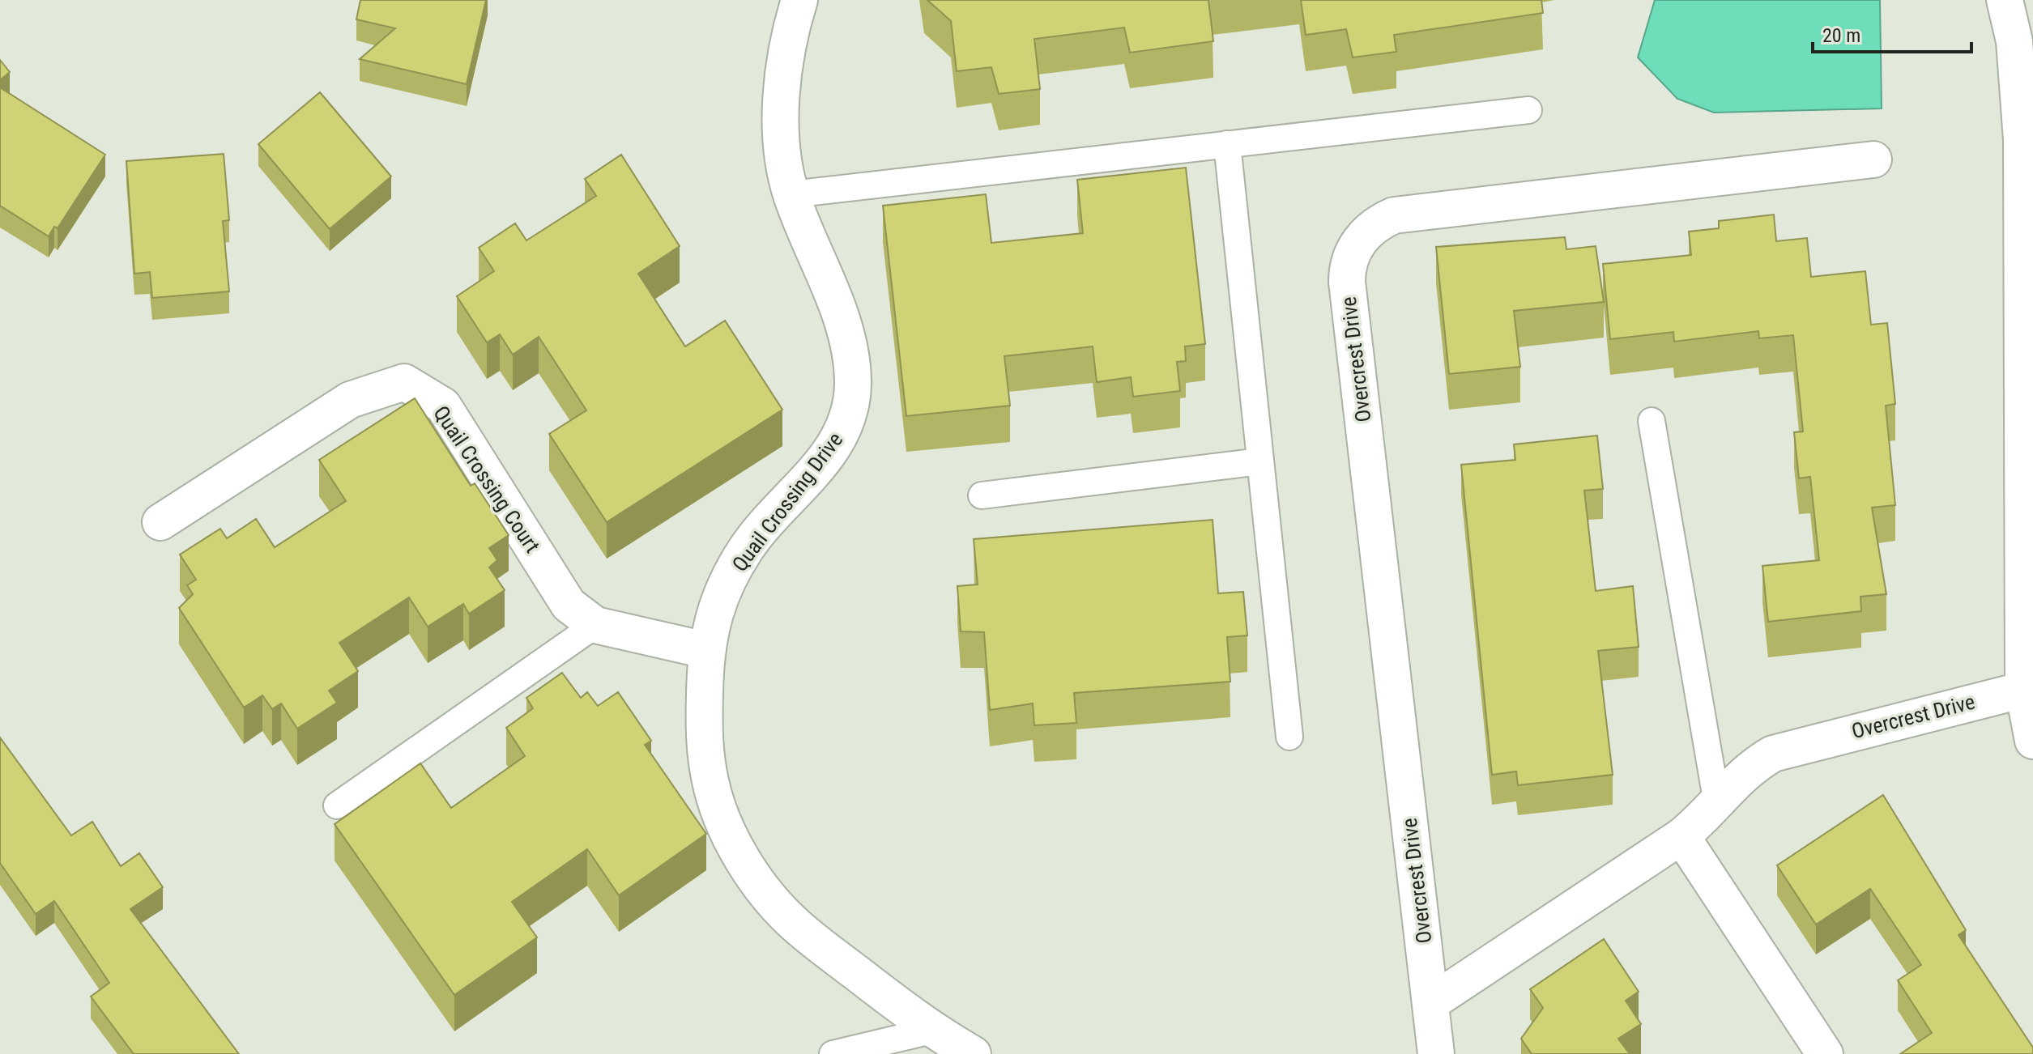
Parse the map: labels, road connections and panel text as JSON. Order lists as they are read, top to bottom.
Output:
{
  "streets": {
    "street": ["Overcrest Drive", "Quail Crossing Court", "Quail Crossing Drive"]
  },
  "crossings": [
    ["Quail Crossing Court", "Quail Crossing Drive"]
  ],
  "scale_bar": "20 m"
}
